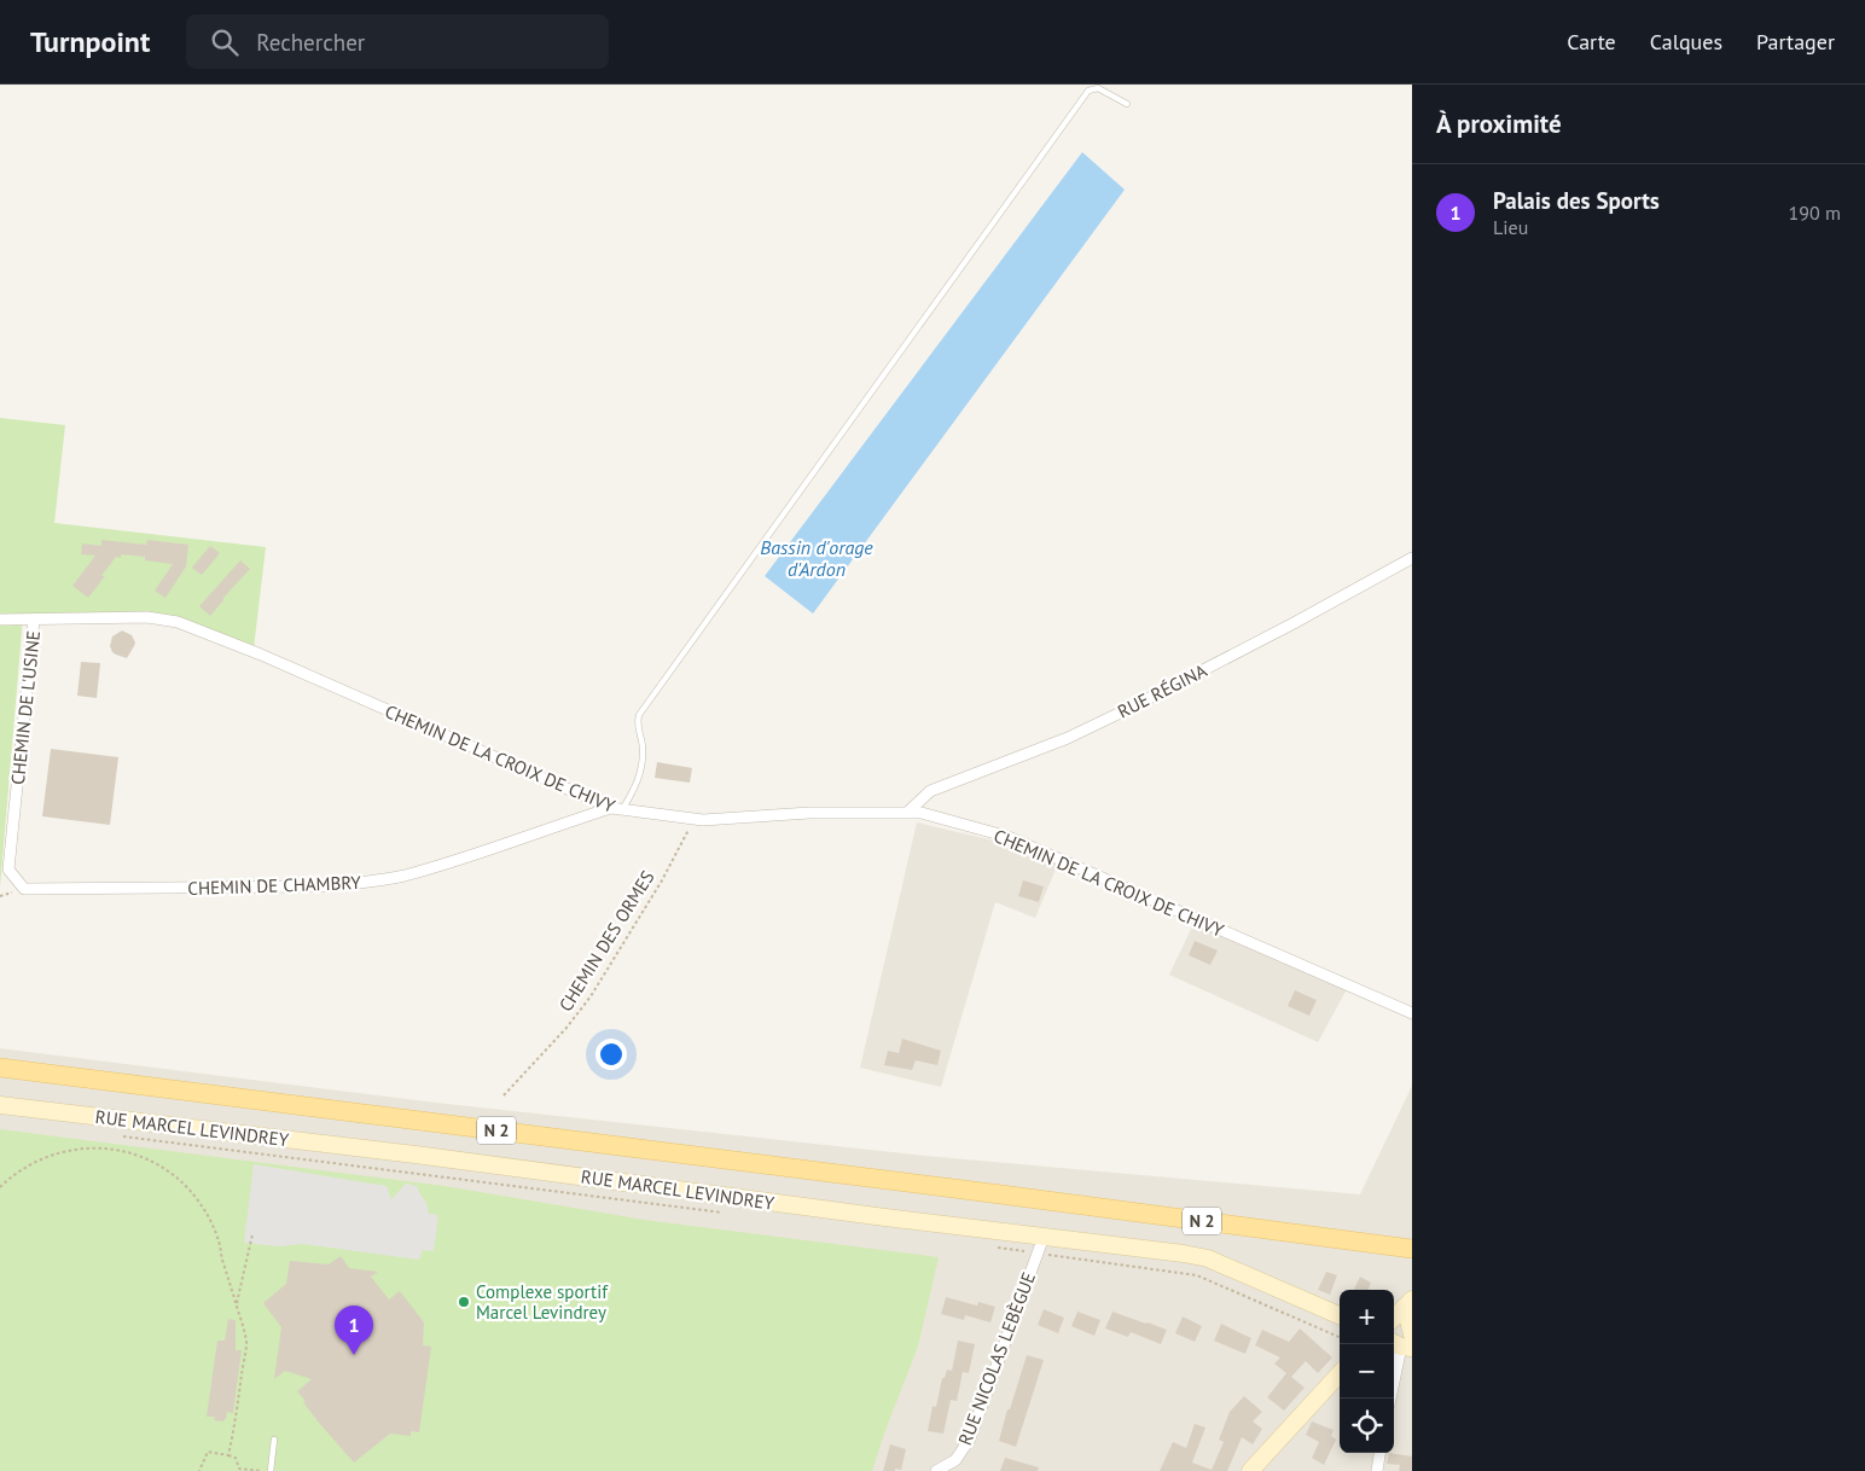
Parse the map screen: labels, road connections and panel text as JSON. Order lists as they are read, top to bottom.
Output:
{
  "streets": {
    "main road": ["N 2"],
    "street": [
      "RUE RÉGINA",
      "CHEMIN DE L'USINE",
      "CHEMIN DE LA CROIX DE CHIVY",
      "CHEMIN DE CHAMBRY",
      "RUE MARCEL LEVINDREY",
      "RUE NICOLAS LEBÈGUE"
    ],
    "path": ["CHEMIN DES ORMES"]
  },
  "crossings": [
    ["RUE RÉGINA", "CHEMIN DE LA CROIX DE CHIVY"],
    ["CHEMIN DE L'USINE", "CHEMIN DE LA CROIX DE CHIVY"],
    ["CHEMIN DE L'USINE", "CHEMIN DE CHAMBRY"],
    ["CHEMIN DE LA CROIX DE CHIVY", "CHEMIN DE CHAMBRY"],
    ["CHEMIN DE LA CROIX DE CHIVY", "CHEMIN DES ORMES"],
    ["RUE MARCEL LEVINDREY", "RUE NICOLAS LEBÈGUE"]
  ],
  "water": ["Bassin d'orage d'Ardon"],
  "places": ["Complexe sportif Marcel Levindrey"],
  "page": {
    "header": "Turnpoint",
    "search": "Rechercher",
    "nav": ["Carte", "Calques", "Partager"],
    "heading": "À proximité",
    "list": [
      {
        "mark": "1",
        "name": "Palais des Sports",
        "note": "Lieu",
        "value": "190 m"
      }
    ],
    "map_buttons": ["+", "−"],
    "pins": "1"
  }
}
